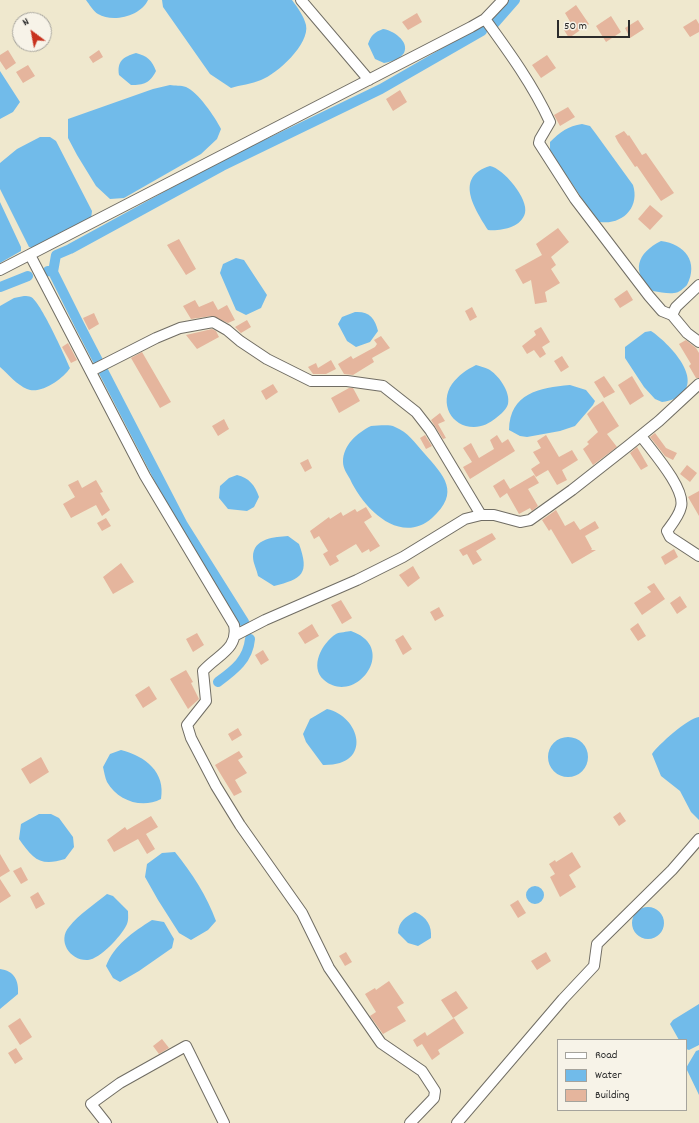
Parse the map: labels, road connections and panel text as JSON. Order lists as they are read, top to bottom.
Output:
{
  "legend": ["Road", "Water", "Building"],
  "scale_bar": "50 m",
  "north": "top left"
}
